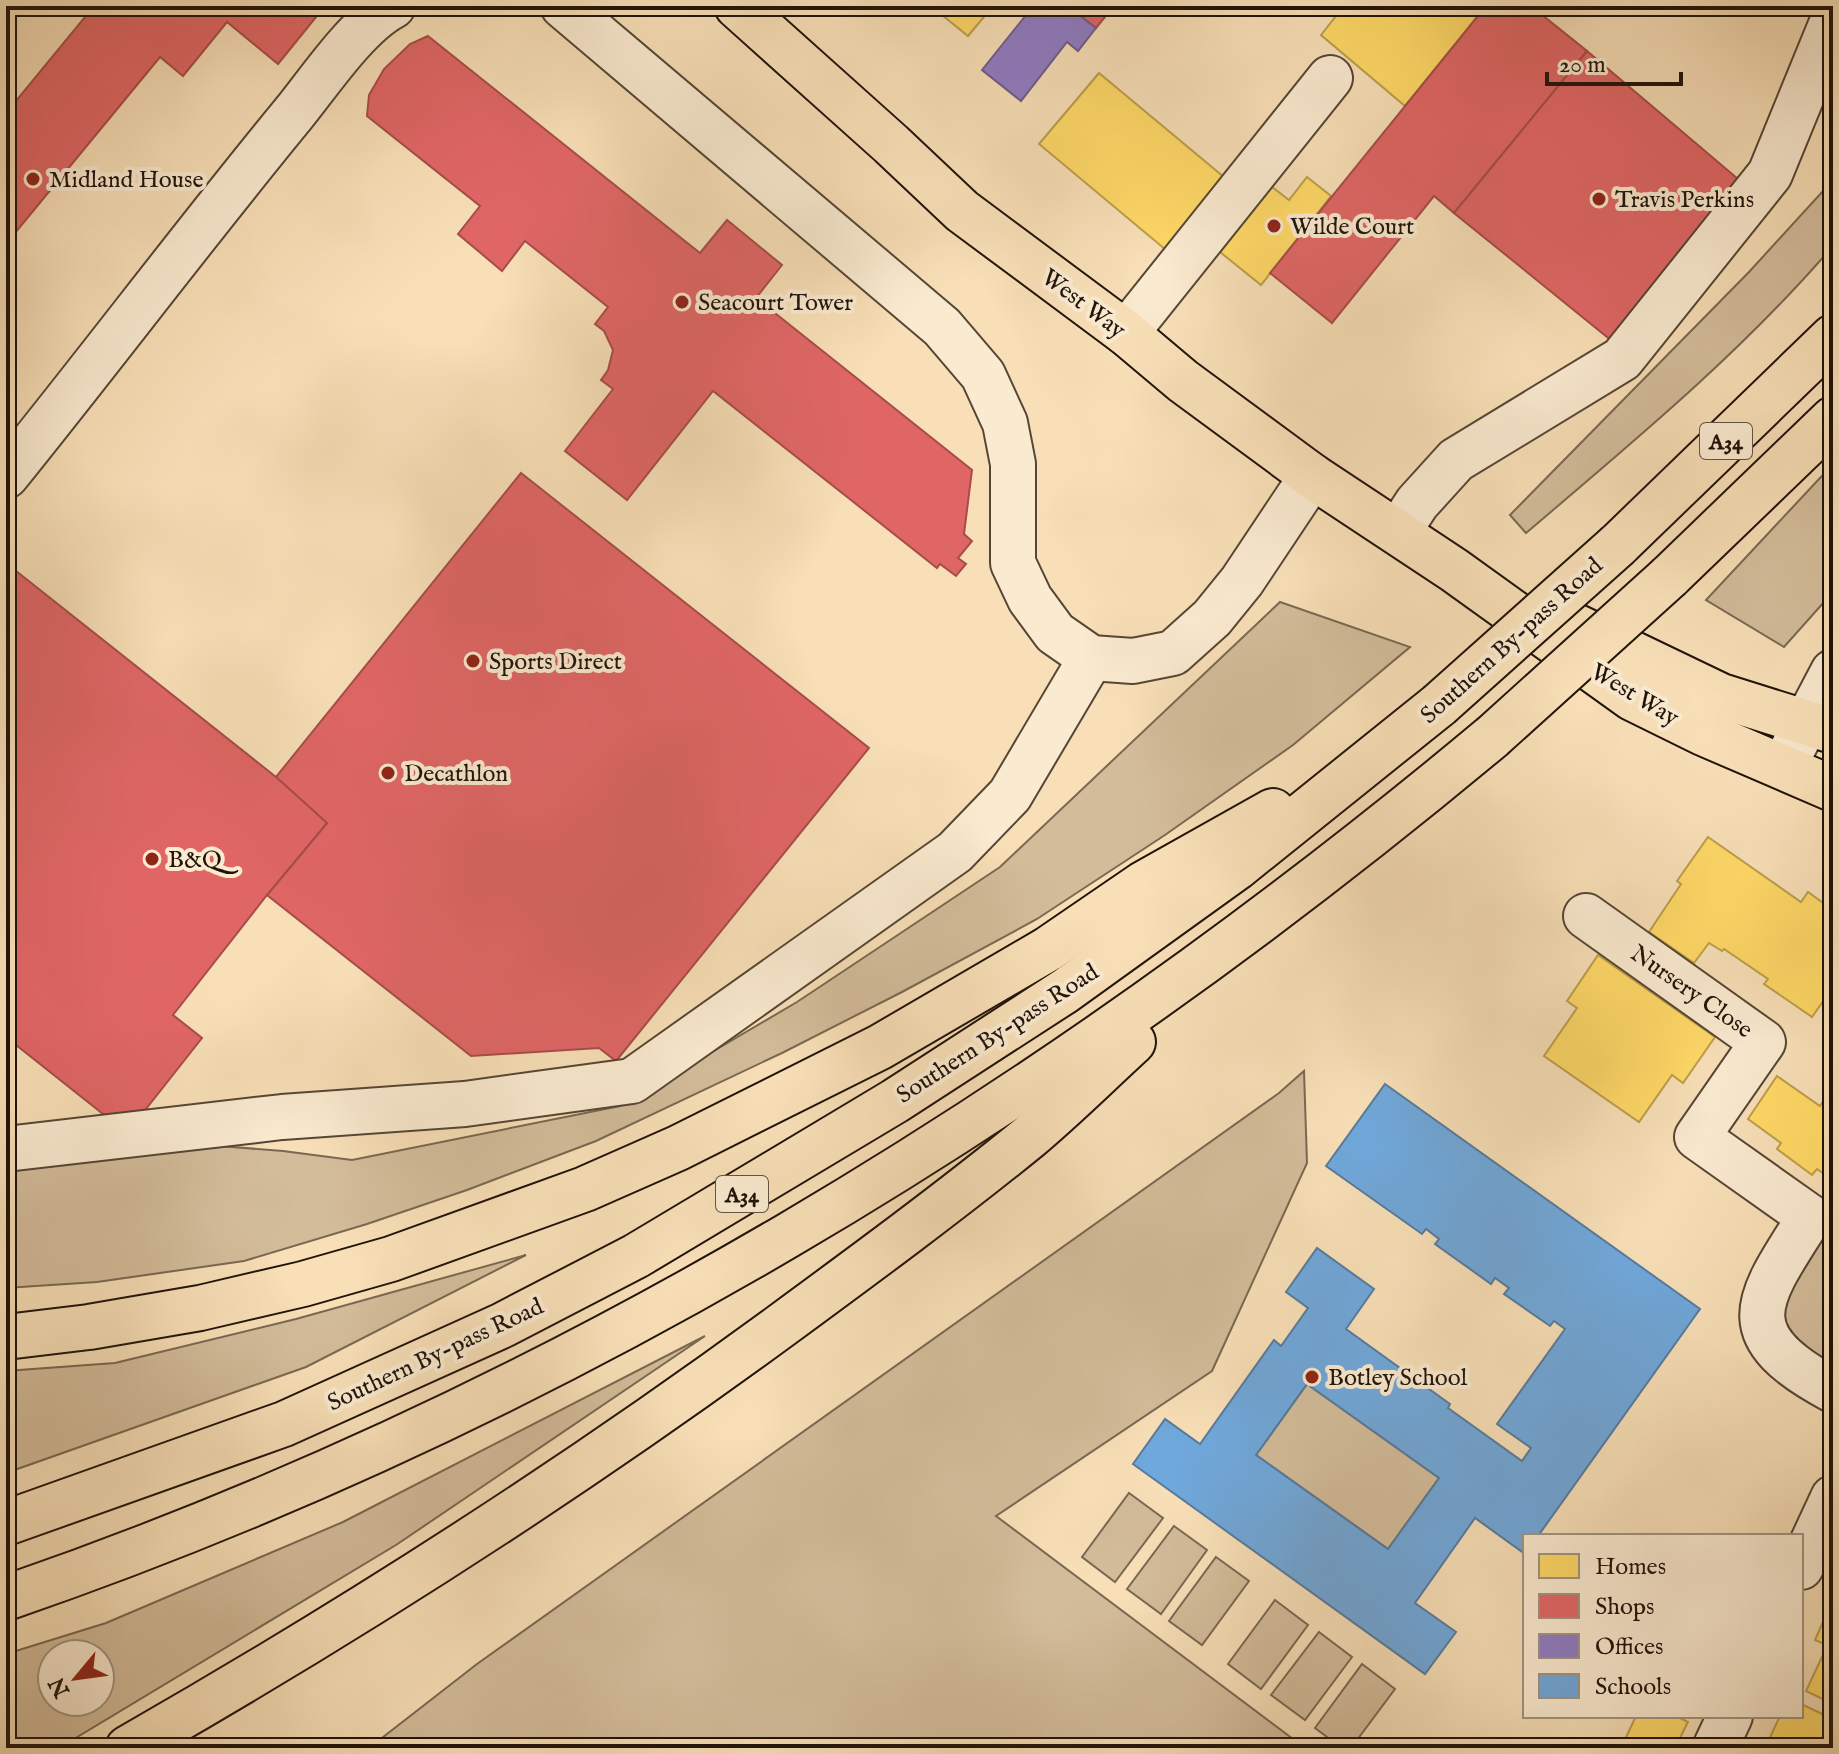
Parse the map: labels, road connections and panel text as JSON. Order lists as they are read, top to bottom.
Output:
{
  "streets": {
    "main road": ["West Way", "A34", "Southern By-pass Road"],
    "street": ["Nursery Close"]
  },
  "places": [
    "Midland House",
    "Travis Perkins",
    "Wilde Court",
    "Seacourt Tower",
    "Sports Direct",
    "Decathlon",
    "B&Q",
    "Botley School"
  ],
  "legend": [
    "Homes",
    "Shops",
    "Offices",
    "Schools"
  ],
  "scale_bar": "20 m",
  "north": "bottom left"
}
